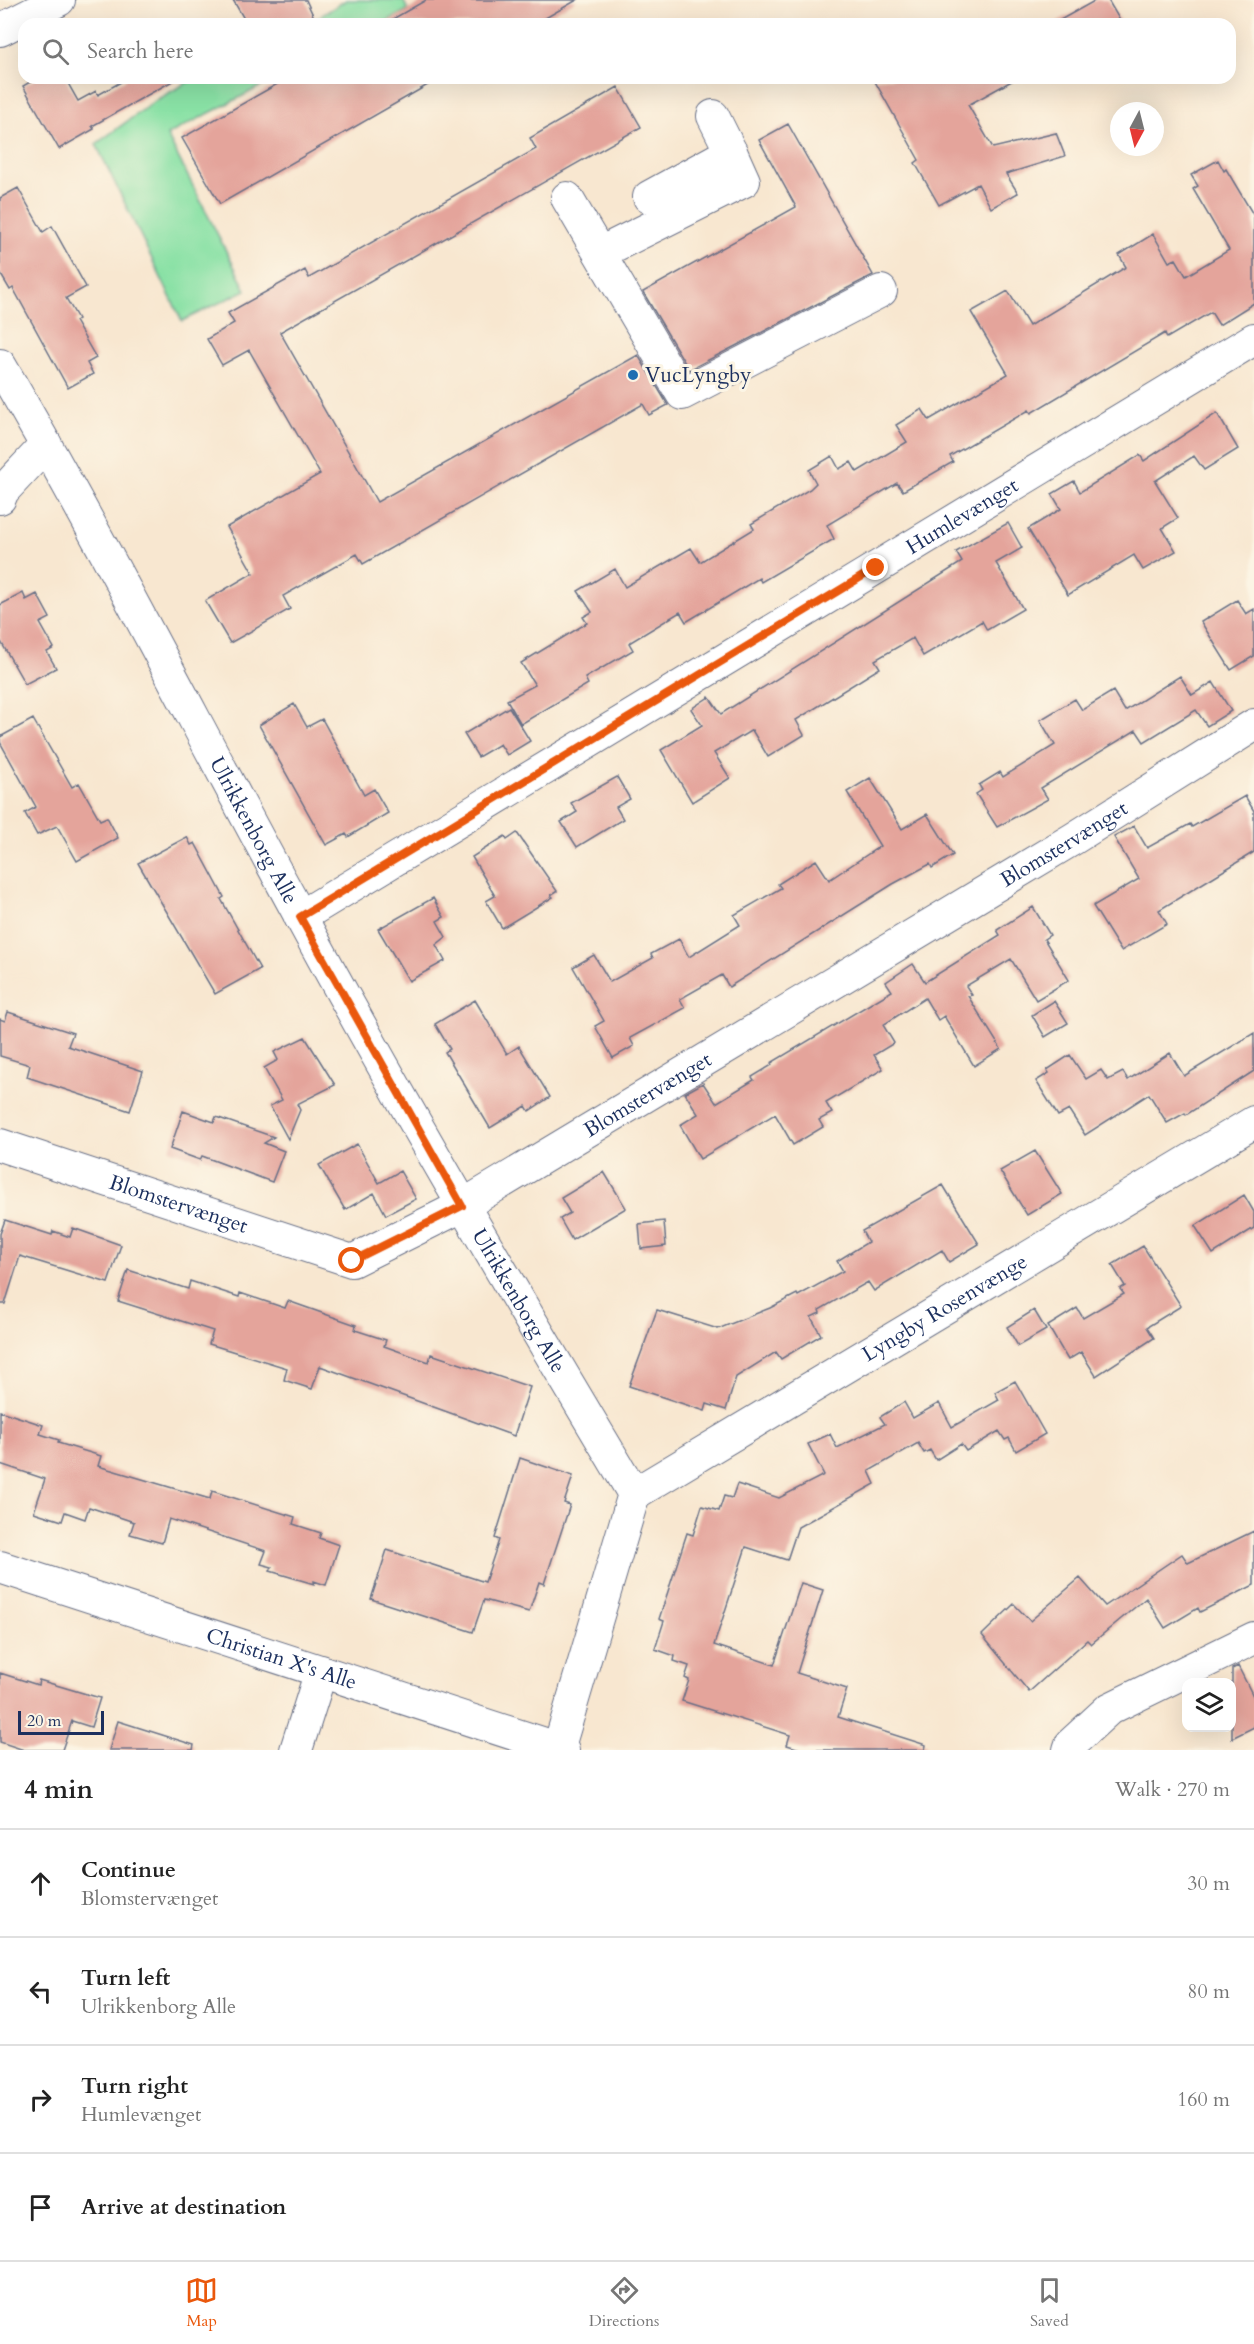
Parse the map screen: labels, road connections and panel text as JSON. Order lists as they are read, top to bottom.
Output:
{
  "streets": {
    "street": [
      "Humlevænget",
      "Ulrikkenborg Alle",
      "Blomstervænget",
      "Lyngby Rosenvænge",
      "Christian X's Alle"
    ]
  },
  "crossings": [
    ["Humlevænget", "Ulrikkenborg Alle"],
    ["Ulrikkenborg Alle", "Blomstervænget"],
    ["Ulrikkenborg Alle", "Lyngby Rosenvænge"]
  ],
  "places": ["VucLyngby"],
  "scale_bar": "20 m",
  "north": "bottom",
  "page": {
    "search": "Search here",
    "scale": "20 m",
    "heading": ["4 min", "Walk · 270 m"],
    "list": [
      ["Continue", "Blomstervænget", "30 m"],
      ["Turn left", "Ulrikkenborg Alle", "80 m"],
      ["Turn right", "Humlevænget", "160 m"],
      "Arrive at destination"
    ],
    "nav": ["Map", "Directions", "Saved"]
  }
}
